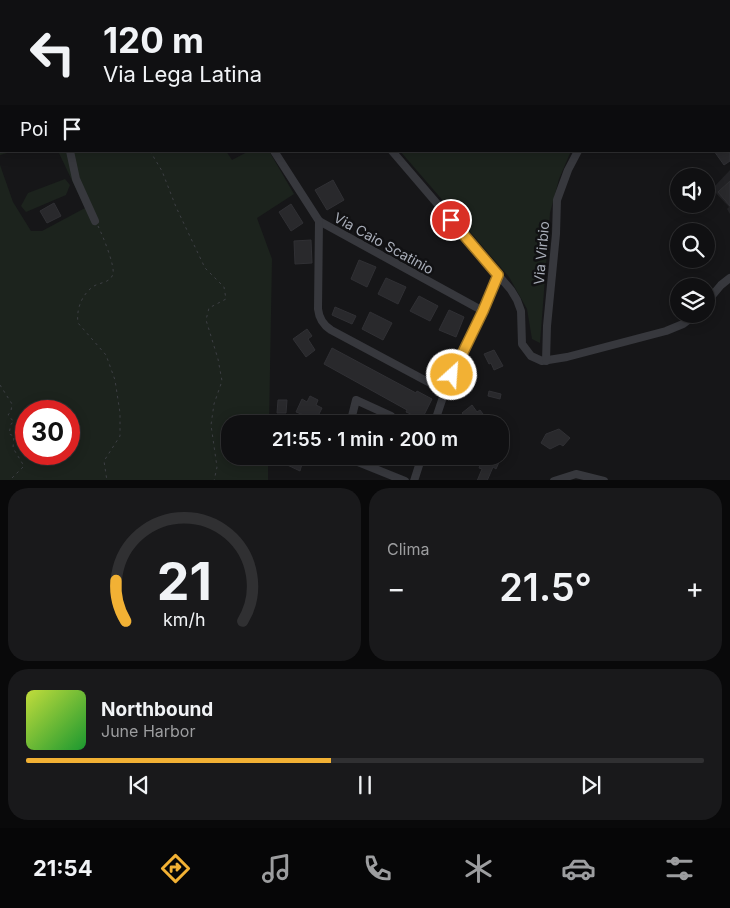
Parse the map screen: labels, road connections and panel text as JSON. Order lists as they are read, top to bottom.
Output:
{
  "streets": {
    "street": ["Via Caio Scatinio", "Via Virbio"]
  },
  "page": {
    "turn": ["120 m", "Via Lega Latina"],
    "then": "Poi",
    "limit": "30",
    "trip": "21:55 · 1 min · 200 m",
    "tile": "Clima",
    "heat": ["−", "21.5°", "+"],
    "song": ["Northbound", "June Harbor"],
    "tabs": "21:54",
    "gauge": ["21", "km/h"]
  }
}
